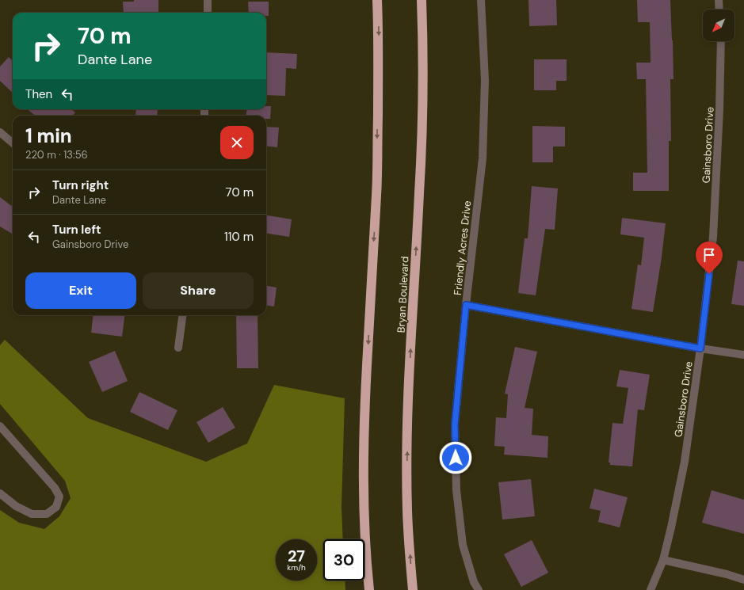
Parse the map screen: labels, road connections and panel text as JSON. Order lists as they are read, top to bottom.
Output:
{
  "streets": {
    "highway": ["Bryan Boulevard"],
    "street": ["Gainsboro Drive", "Friendly Acres Drive"]
  },
  "north": "bottom left",
  "page": {
    "turn": ["70 m", "Dante Lane"],
    "then": "Then",
    "heading": ["1 min", "220 m · 13:56"],
    "list": [
      {
        "name": "Turn right",
        "note": "Dante Lane",
        "value": "70 m"
      },
      {
        "name": "Turn left",
        "note": "Gainsboro Drive",
        "value": "110 m"
      }
    ],
    "buttons": ["Exit", "Share"],
    "speed": "27 km/h",
    "limit": "30"
  }
}
